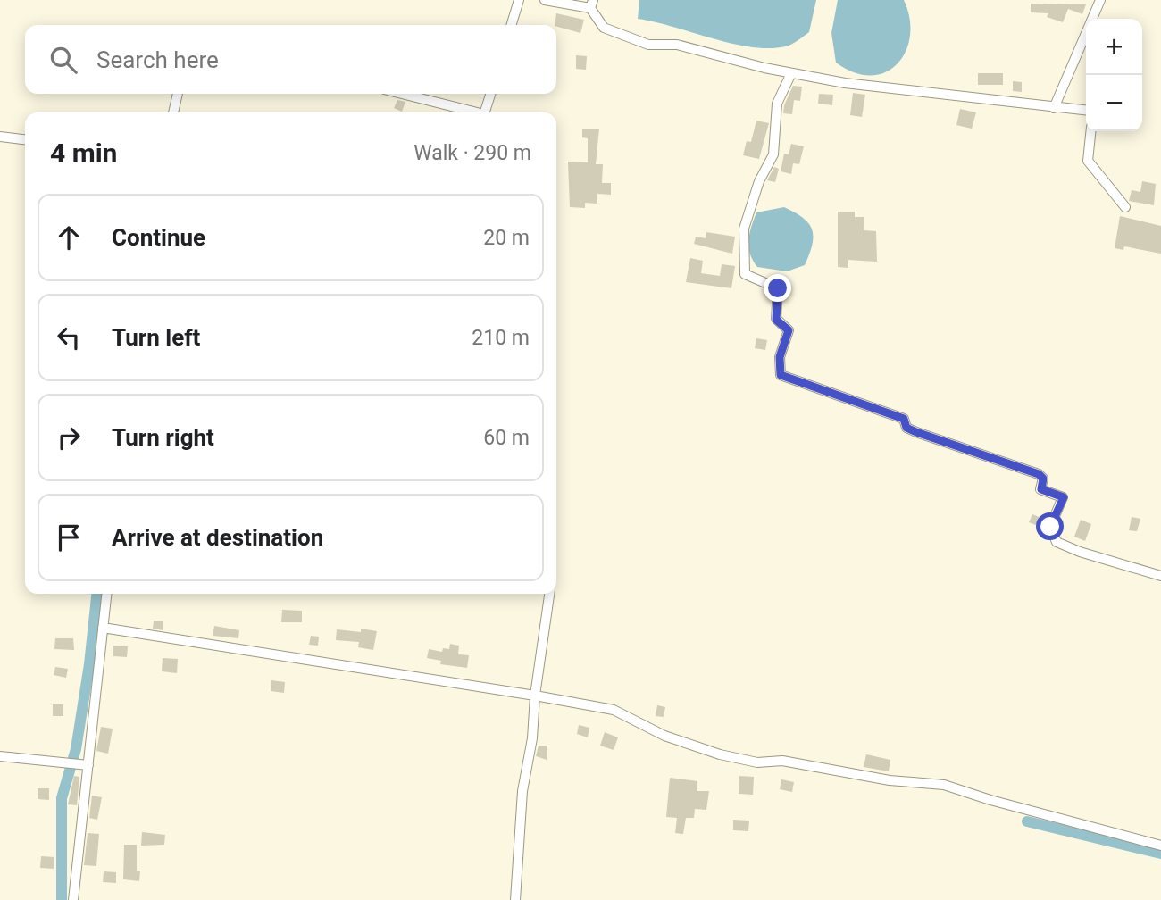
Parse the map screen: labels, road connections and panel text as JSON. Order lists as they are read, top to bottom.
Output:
{
  "page": {
    "map_buttons": ["+", "−"],
    "search": "Search here",
    "heading": ["4 min", "Walk · 290 m"],
    "list": [
      ["Continue", "20 m"],
      ["Turn left", "210 m"],
      ["Turn right", "60 m"],
      "Arrive at destination"
    ]
  }
}
